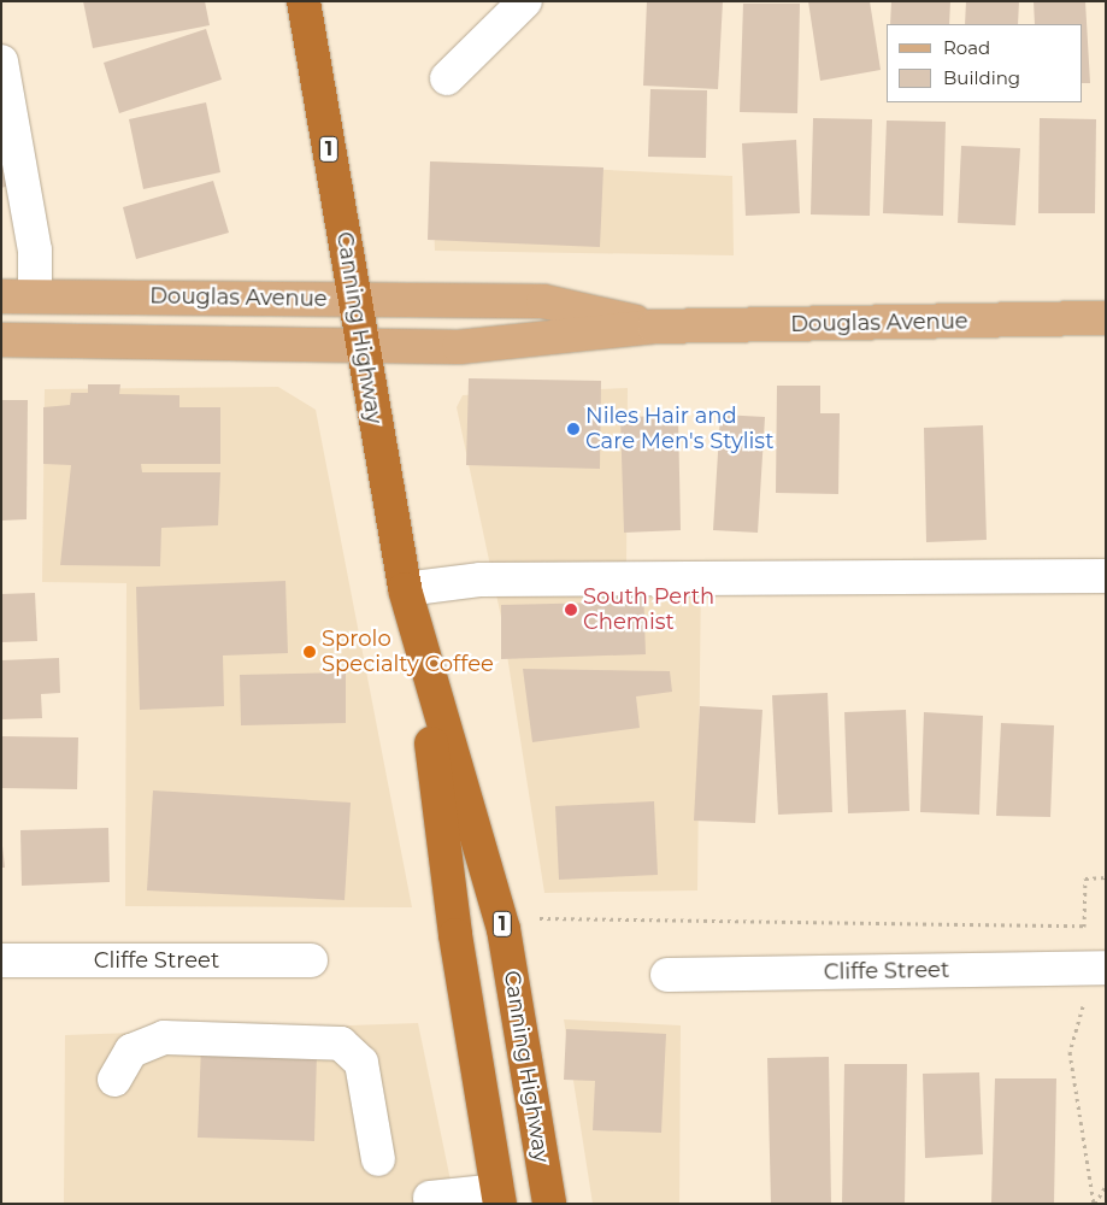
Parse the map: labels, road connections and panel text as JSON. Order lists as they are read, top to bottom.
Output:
{
  "streets": {
    "highway": ["1", "Canning Highway"],
    "main road": ["Douglas Avenue"],
    "street": ["Cliffe Street"]
  },
  "crossings": [
    ["Douglas Avenue", "Canning Highway"]
  ],
  "places": ["Niles Hair and Care Men's Stylist", "South Perth Chemist", "Sprolo Specialty Coffee"],
  "legend": ["Road", "Building"]
}
